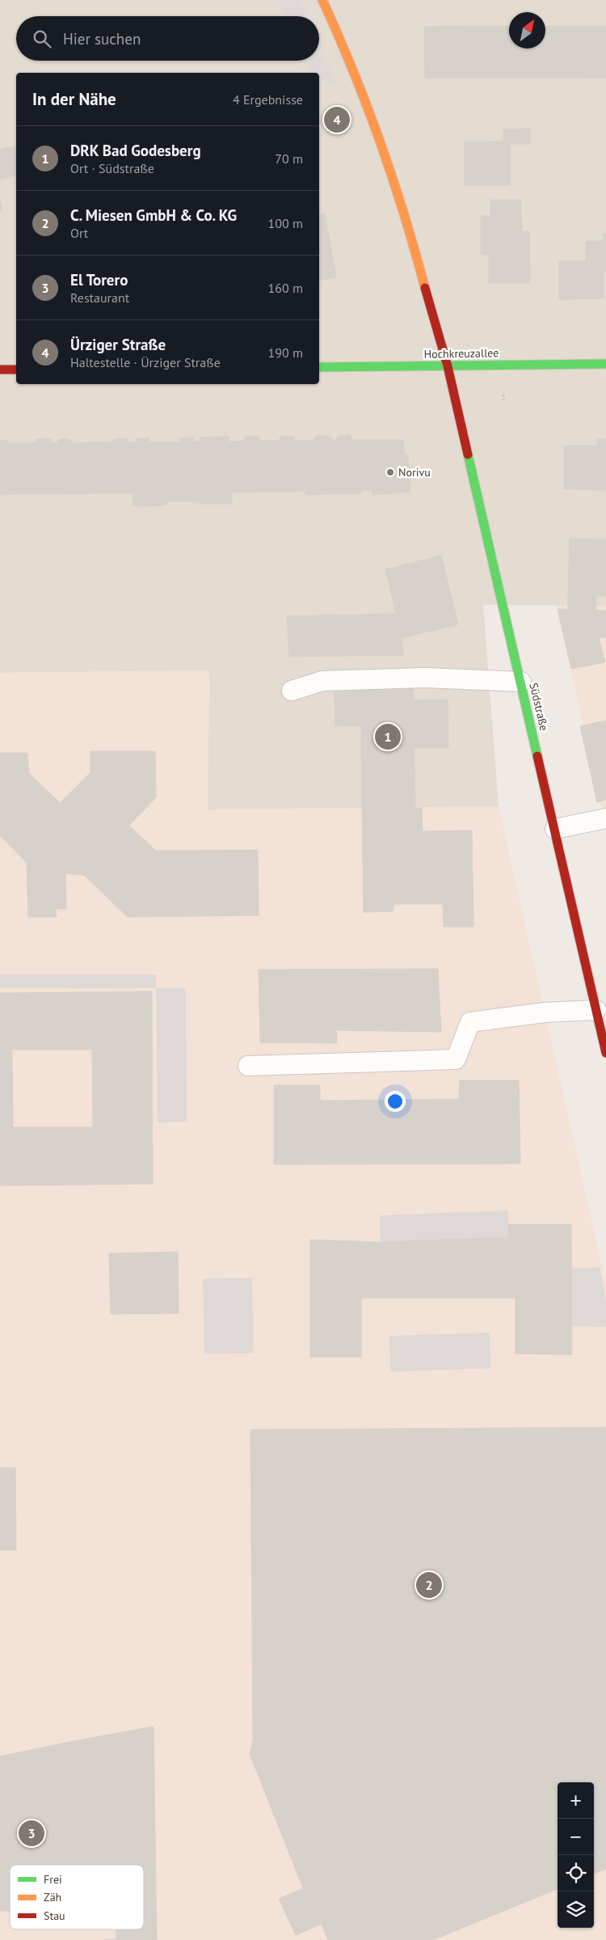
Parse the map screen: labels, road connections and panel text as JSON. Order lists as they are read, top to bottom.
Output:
{
  "streets": {
    "street": ["Hochkreuzallee", "Südstraße"]
  },
  "crossings": [
    ["Hochkreuzallee", "Südstraße"]
  ],
  "places": ["Norivu"],
  "legend": ["Frei", "Zäh", "Stau"],
  "north": "top right",
  "page": {
    "search": "Hier suchen",
    "heading": ["In der Nähe", "4 Ergebnisse"],
    "pins": [
      "4",
      "1",
      "2",
      "3"
    ],
    "list": [
      {
        "mark": "1",
        "name": "DRK Bad Godesberg",
        "note": "Ort · Südstraße",
        "value": "70 m"
      },
      {
        "mark": "2",
        "name": "C. Miesen GmbH & Co. KG",
        "note": "Ort",
        "value": "100 m"
      },
      {
        "mark": "3",
        "name": "El Torero",
        "note": "Restaurant",
        "value": "160 m"
      },
      {
        "mark": "4",
        "name": "Ürziger Straße",
        "note": "Haltestelle · Ürziger Straße",
        "value": "190 m"
      }
    ],
    "map_buttons": ["+", "−"]
  }
}
